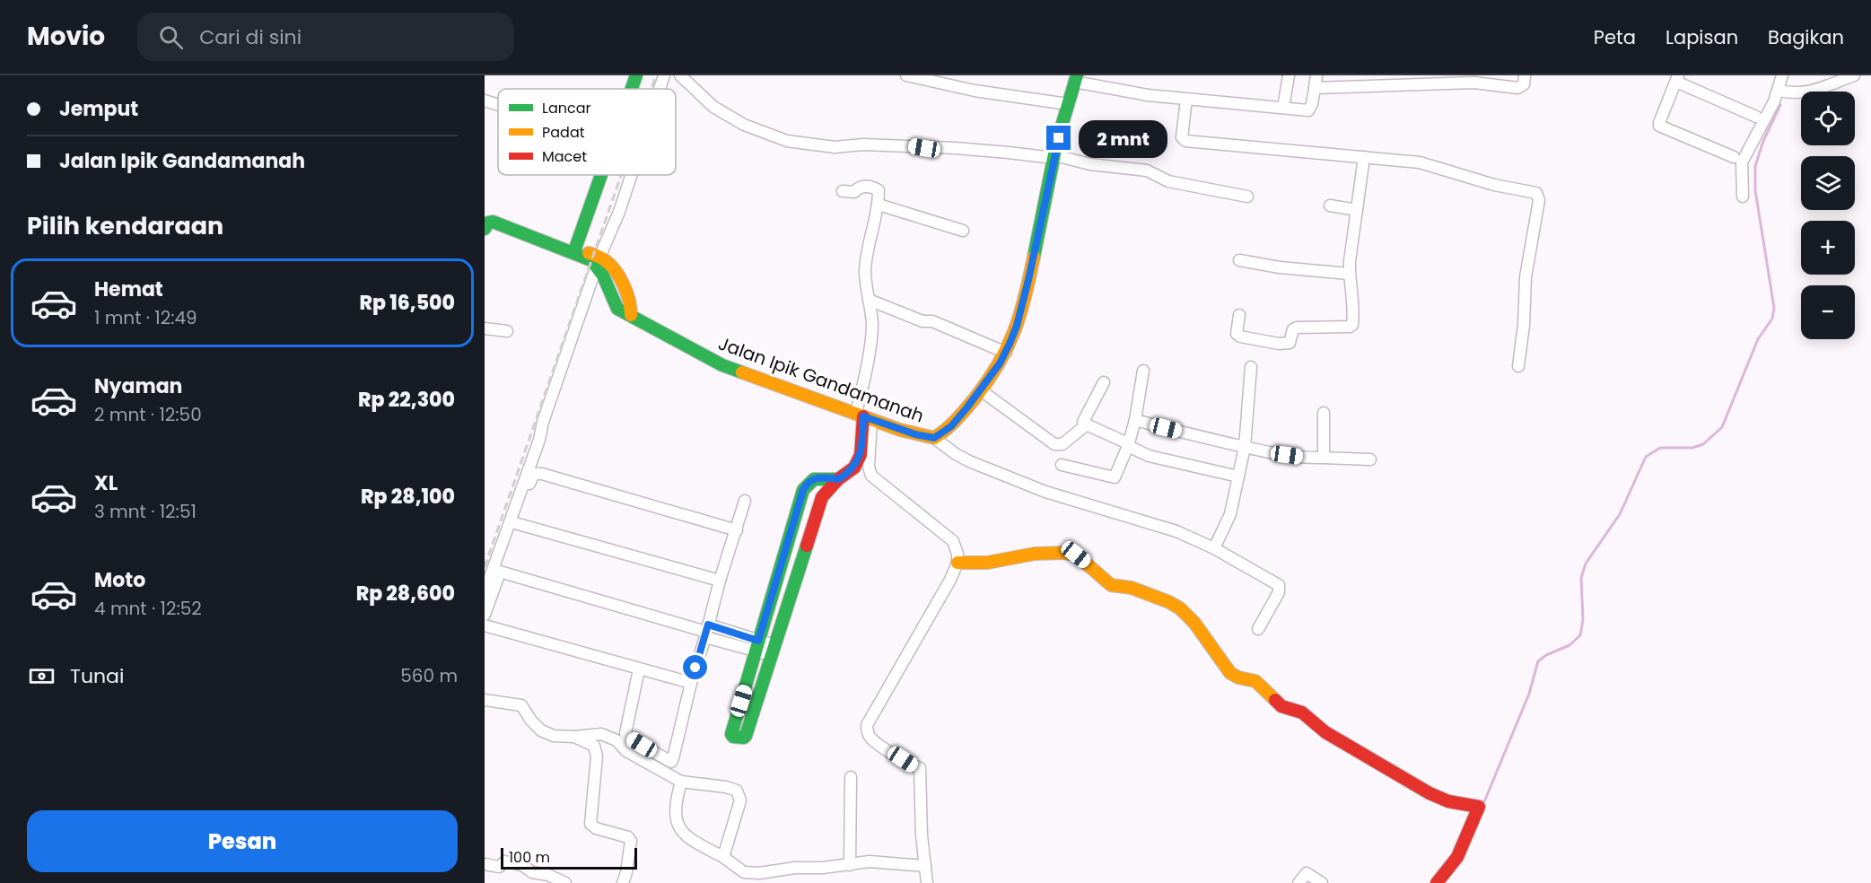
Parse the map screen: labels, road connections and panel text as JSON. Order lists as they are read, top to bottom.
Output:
{
  "streets": {
    "street": ["Jalan Ipik Gandamanah"]
  },
  "legend": ["Lancar", "Padat", "Macet"],
  "scale_bar": "100 m",
  "page": {
    "header": "Movio",
    "search": "Cari di sini",
    "nav": ["Peta", "Lapisan", "Bagikan"],
    "banner": ["Jemput", "Jalan Ipik Gandamanah"],
    "map_buttons": ["+", "−"],
    "bubble": "2 mnt",
    "heading": "Pilih kendaraan",
    "list": [
      {
        "name": "Hemat",
        "note": "1 mnt · 12:49",
        "value": "Rp 16,500"
      },
      {
        "name": "Nyaman",
        "note": "2 mnt · 12:50",
        "value": "Rp 22,300"
      },
      {
        "name": "XL",
        "note": "3 mnt · 12:51",
        "value": "Rp 28,100"
      },
      {
        "name": "Moto",
        "note": "4 mnt · 12:52",
        "value": "Rp 28,600"
      }
    ],
    "pay": ["Tunai", "560 m"],
    "buttons": "Pesan",
    "scale": "100 m"
  }
}
